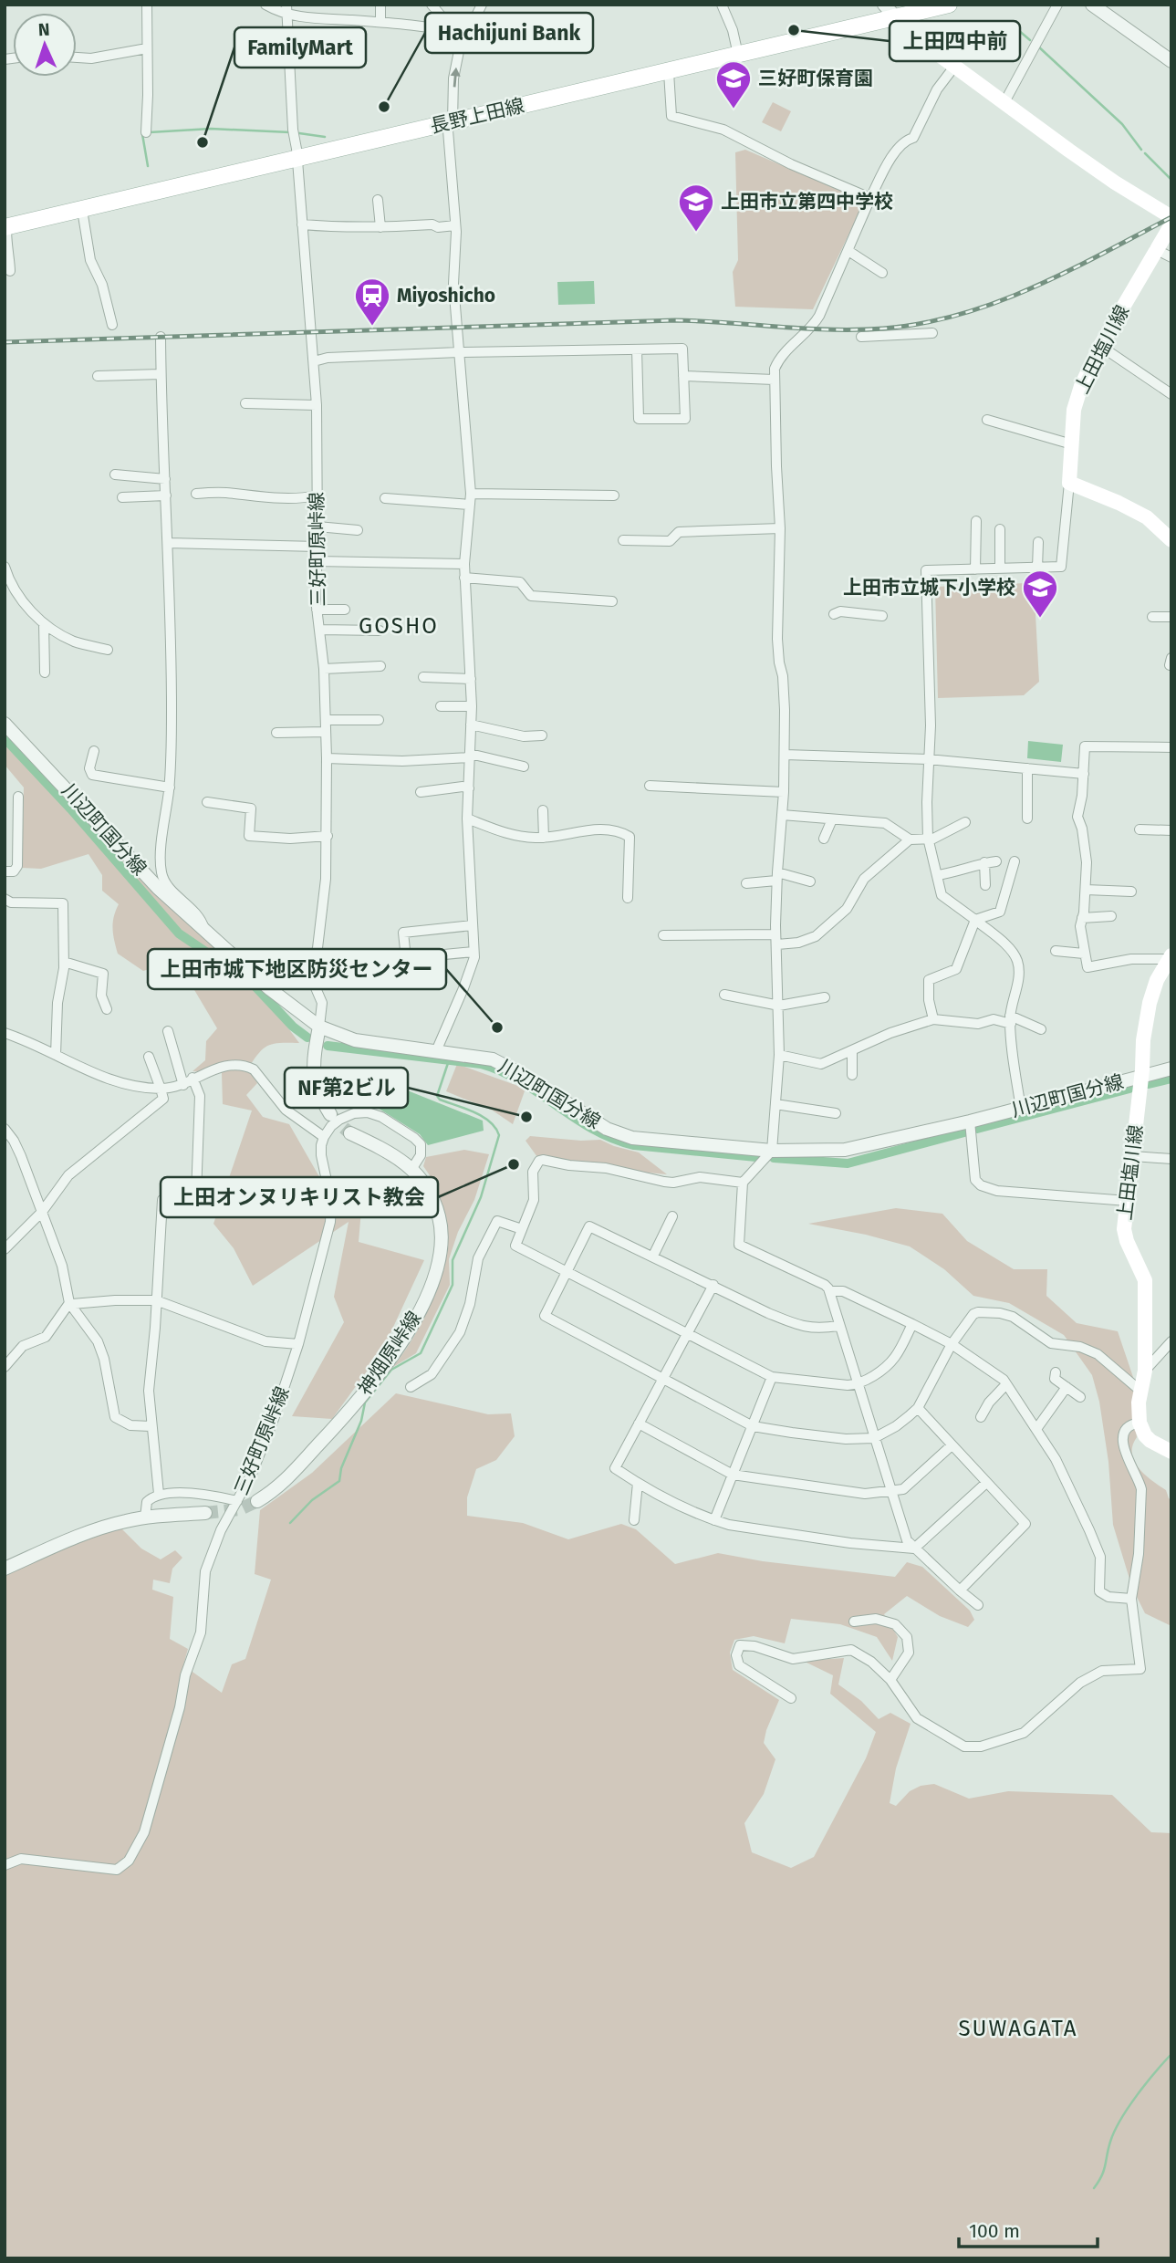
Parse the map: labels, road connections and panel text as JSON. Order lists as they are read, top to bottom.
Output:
{
  "streets": {
    "main road": ["長野上田線", "上田塩川線"],
    "street": ["三好町原峠線", "川辺町国分線", "神畑原峠線"]
  },
  "crossings": [
    ["長野上田線", "三好町原峠線"],
    ["上田塩川線", "川辺町国分線"],
    ["三好町原峠線", "川辺町国分線"]
  ],
  "districts": ["GOSHO", "SUWAGATA"],
  "places": {
    "other": [
      "上田四中前",
      "Hachijuni Bank",
      "FamilyMart",
      "上田市城下地区防災センター",
      "NF第2ビル",
      "上田オンヌリキリスト教会"
    ],
    "school or university": ["三好町保育園", "上田市立第四中学校", "上田市立城下小学校"],
    "station": ["Miyoshicho"]
  },
  "scale_bar": "100 m",
  "north": "top"
}
